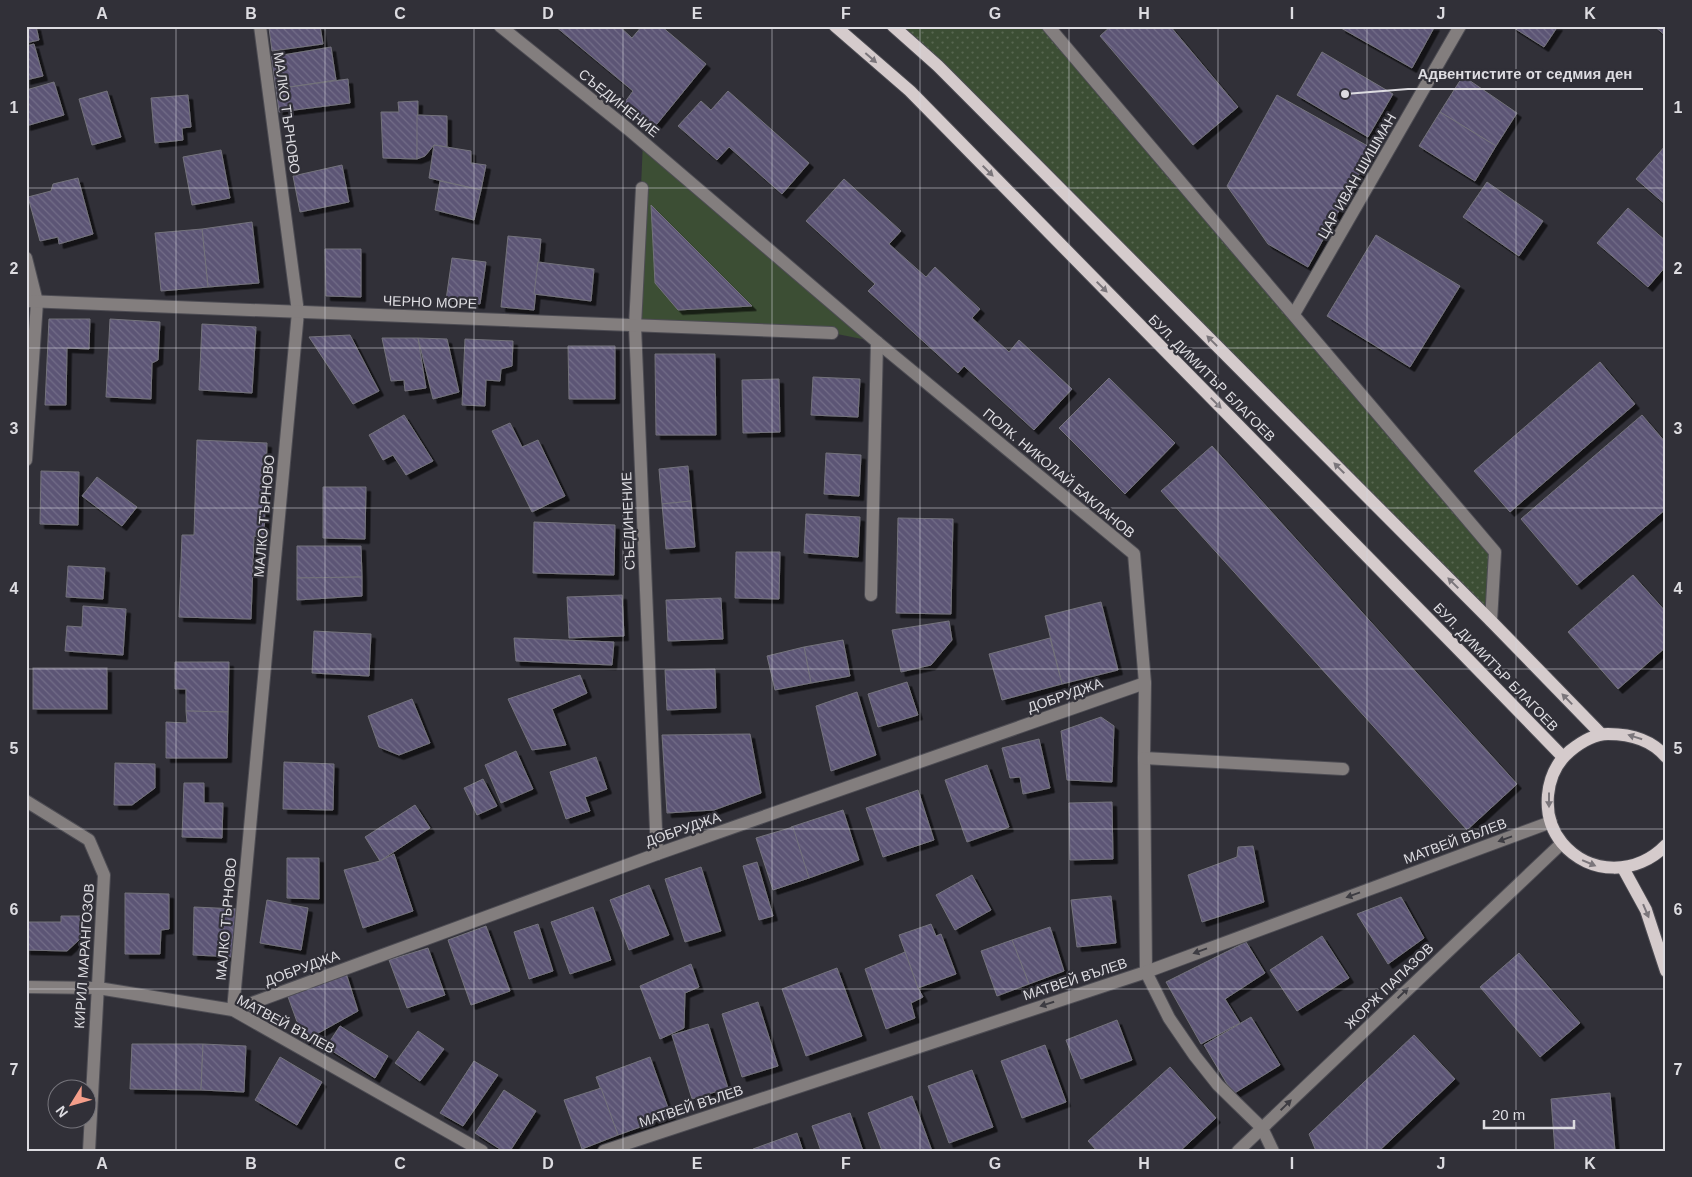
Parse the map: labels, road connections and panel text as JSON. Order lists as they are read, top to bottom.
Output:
{
  "streets": {
    "main road": ["БУЛ. ДИМИТЪР БЛАГОЕВ"],
    "street": [
      "СЪЕДИНЕНИЕ",
      "МАЛКО ТЪРНОВО",
      "ЦАР ИВАН ШИШМАН",
      "ЧЕРНО МОРЕ",
      "ПОЛК. НИКОЛАЙ БАКЛАНОВ",
      "ДОБРУДЖА",
      "МАТВЕЙ ВЪЛЕВ",
      "КИРИЛ МАРАНГОЗОВ",
      "ЖОРЖ ПАПАЗОВ"
    ]
  },
  "crossings": [
    ["СЪЕДИНЕНИЕ", "ЧЕРНО МОРЕ"],
    ["СЪЕДИНЕНИЕ", "ПОЛК. НИКОЛАЙ БАКЛАНОВ"],
    ["СЪЕДИНЕНИЕ", "ДОБРУДЖА"],
    ["МАЛКО ТЪРНОВО", "ЧЕРНО МОРЕ"],
    ["МАЛКО ТЪРНОВО", "ДОБРУДЖА"],
    ["МАЛКО ТЪРНОВО", "МАТВЕЙ ВЪЛЕВ"],
    ["ПОЛК. НИКОЛАЙ БАКЛАНОВ", "ДОБРУДЖА"],
    ["ПОЛК. НИКОЛАЙ БАКЛАНОВ", "МАТВЕЙ ВЪЛЕВ"],
    ["ПОЛК. НИКОЛАЙ БАКЛАНОВ", "ЖОРЖ ПАПАЗОВ"],
    ["ДОБРУДЖА", "МАТВЕЙ ВЪЛЕВ"],
    ["МАТВЕЙ ВЪЛЕВ", "КИРИЛ МАРАНГОЗОВ"]
  ],
  "one_way": ["МАТВЕЙ ВЪЛЕВ", "ЖОРЖ ПАПАЗОВ"],
  "places": ["Адвентистите от седмия ден"],
  "scale_bar": "20 m",
  "north": "bottom left",
  "grid": {
    "columns": [
      "A",
      "B",
      "C",
      "D",
      "E",
      "F",
      "G",
      "H",
      "I",
      "J",
      "K"
    ],
    "rows": [
      "1",
      "2",
      "3",
      "4",
      "5",
      "6",
      "7"
    ]
  }
}
